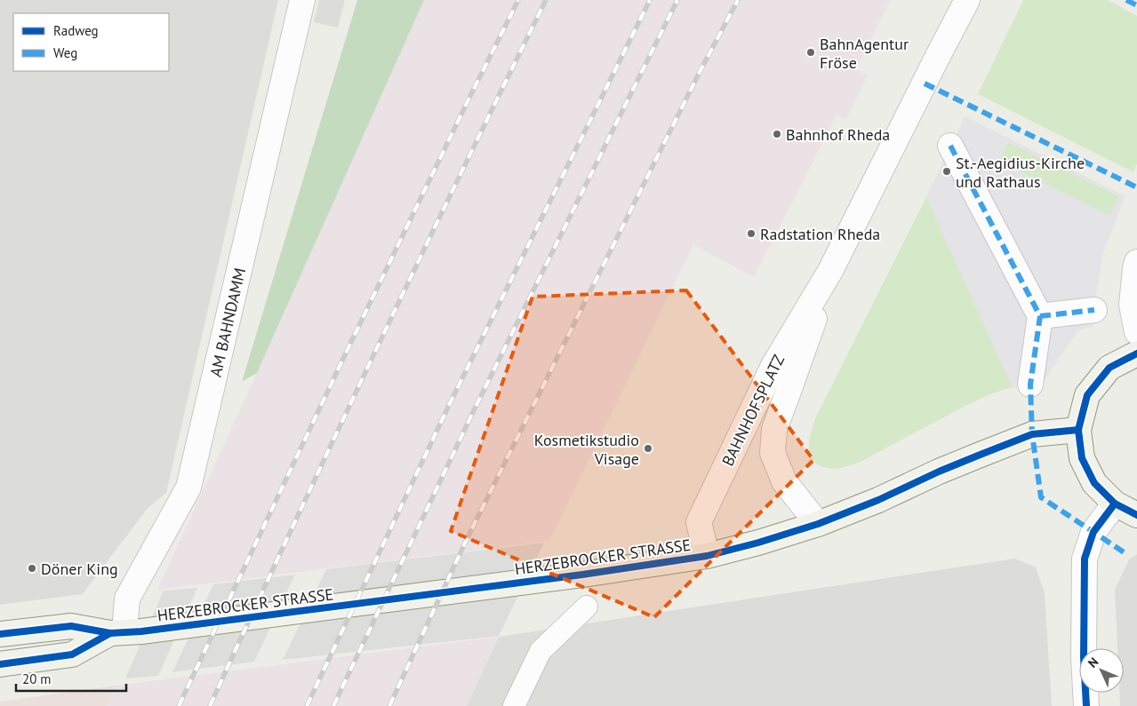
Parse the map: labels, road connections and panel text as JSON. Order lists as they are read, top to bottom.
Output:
{
  "streets": {
    "main road": ["HERZEBROCKER STRASSE"],
    "street": ["AM BAHNDAMM", "BAHNHOFSPLATZ"]
  },
  "crossings": [
    ["AM BAHNDAMM", "HERZEBROCKER STRASSE"],
    ["BAHNHOFSPLATZ", "HERZEBROCKER STRASSE"]
  ],
  "places": [
    "BahnAgentur Fröse",
    "Bahnhof Rheda",
    "St.-Aegidius-Kirche und Rathaus",
    "Radstation Rheda",
    "Kosmetikstudio Visage",
    "Döner King"
  ],
  "legend": ["Radweg", "Weg"],
  "scale_bar": "20 m",
  "north": "top left"
}
